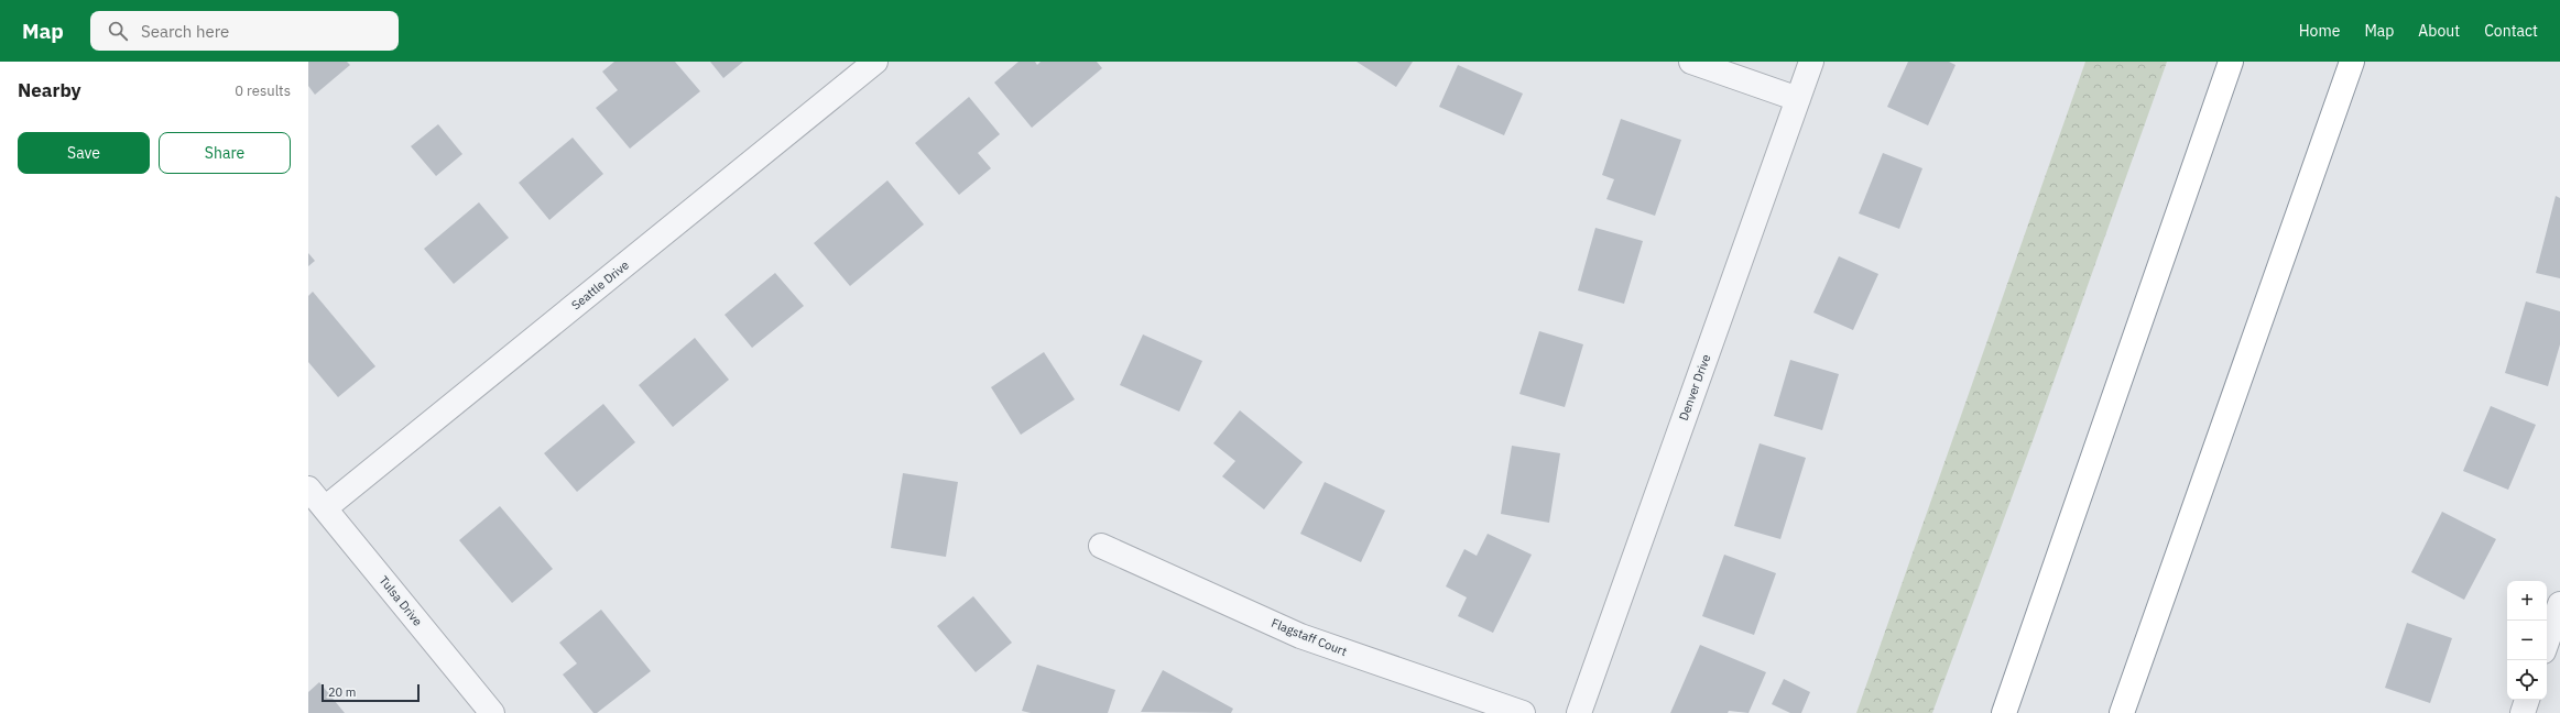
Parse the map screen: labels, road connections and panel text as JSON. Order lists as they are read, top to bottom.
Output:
{
  "streets": {
    "street": [
      "Seattle Drive",
      "Denver Drive",
      "Tulsa Drive",
      "Flagstaff Court"
    ]
  },
  "crossings": [
    ["Seattle Drive", "Tulsa Drive"]
  ],
  "scale_bar": "20 m",
  "page": {
    "header": "Map",
    "search": "Search here",
    "nav": [
      "Home",
      "Map",
      "About",
      "Contact"
    ],
    "heading": ["Nearby", "0 results"],
    "buttons": ["Save", "Share"],
    "map_buttons": ["+", "−"],
    "scale": "20 m"
  }
}
